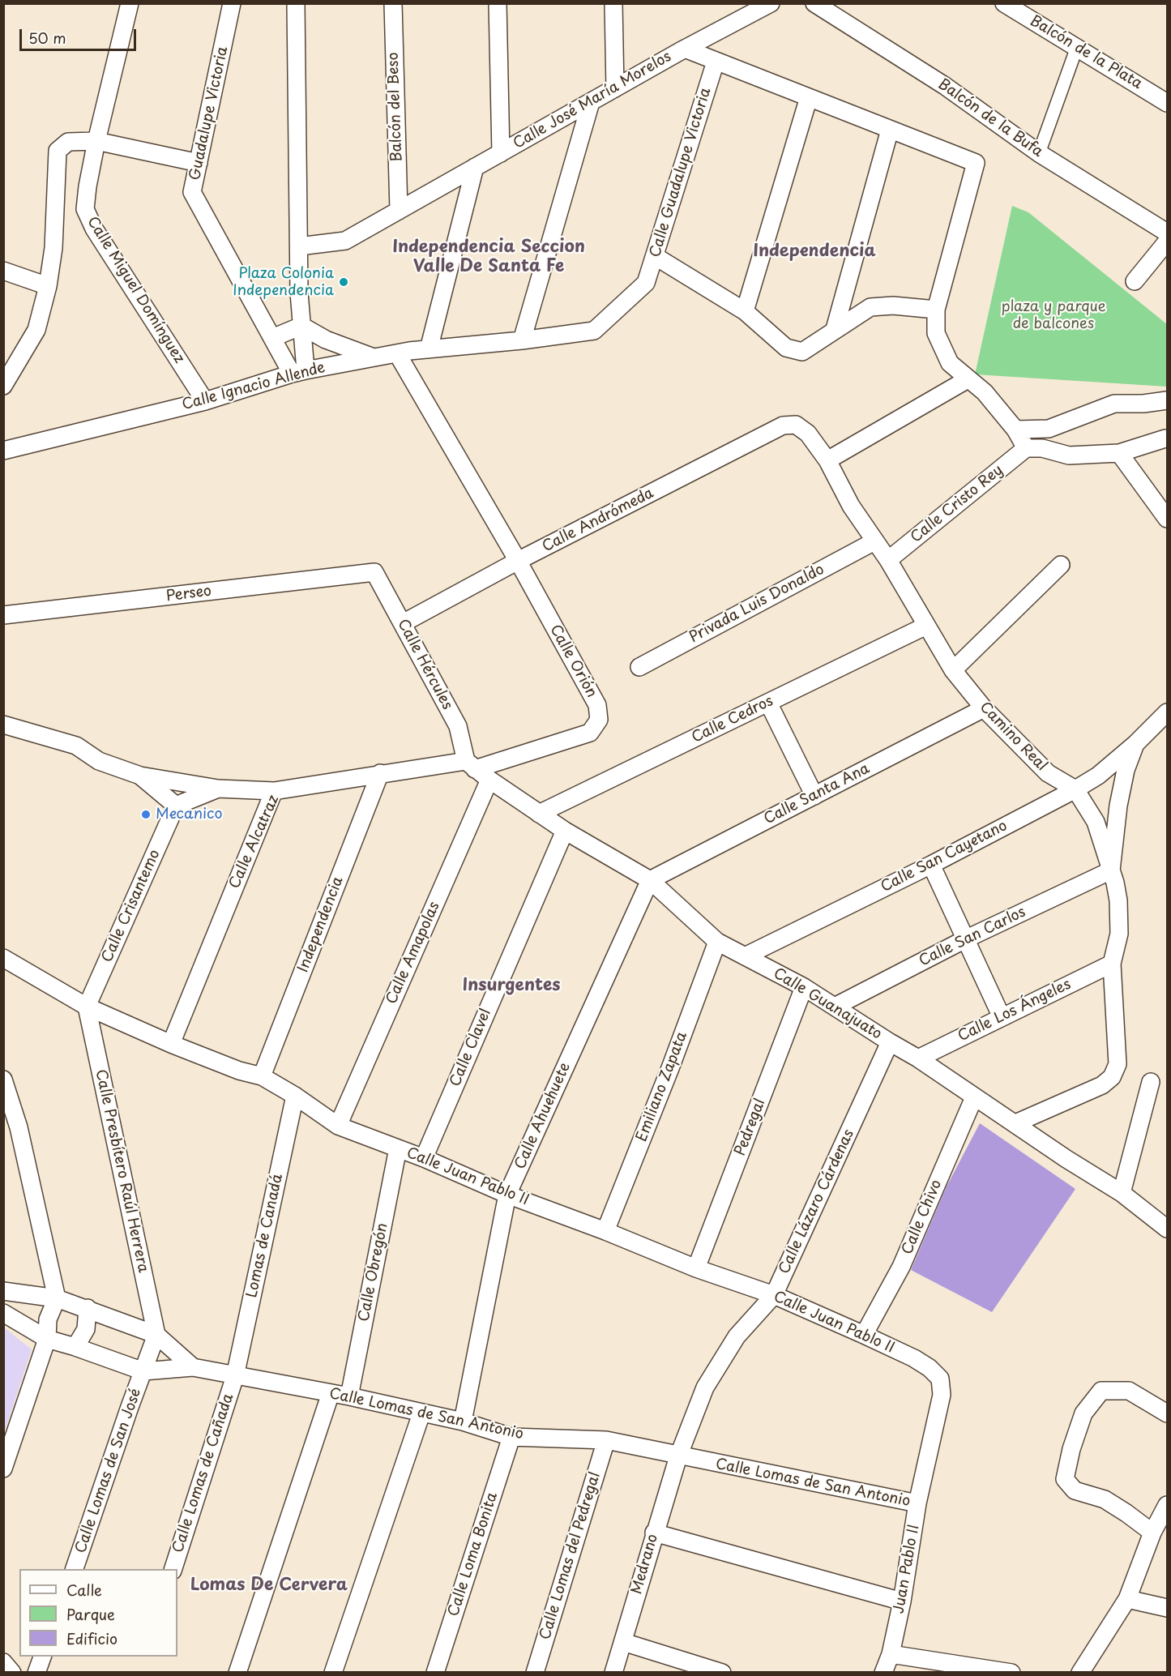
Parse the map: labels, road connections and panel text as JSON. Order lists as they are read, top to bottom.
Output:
{
  "streets": {
    "street": [
      "Balcón de la Plata",
      "Calle José María Morelos",
      "Balcón del Beso",
      "Guadalupe Victoria",
      "Balcón de la Bufa",
      "Calle Guadalupe Victoria",
      "Calle Miguel Domínguez",
      "Calle Ignacio Allende",
      "Calle Cristo Rey",
      "Calle Andrómeda",
      "Perseo",
      "Privada Luis Donaldo",
      "Calle Orión",
      "Calle Hércules",
      "Calle Cedros",
      "Camino Real",
      "Calle Santa Ana",
      "Calle Alcatraz",
      "Calle San Cayetano",
      "Calle Crisantemo",
      "Independencia",
      "Calle San Carlos",
      "Calle Amapolas",
      "Calle Guanajuato",
      "Calle Los Ángeles",
      "Calle Clavel",
      "Emiliano Zapata",
      "Calle Ahuehuete",
      "Pedregal",
      "Calle Presbítero Raúl Herrera",
      "Calle Juan Pablo II",
      "Calle Lázaro Cárdenas",
      "Calle Chivo",
      "Lomas de Canadá",
      "Calle Obregón",
      "Calle Lomas de San Antonio",
      "Calle Lomas de San José",
      "Calle Lomas de Cañada",
      "Calle Loma Bonita",
      "Calle Lomas del Pedregal",
      "Medrano",
      "Juan Pablo II"
    ]
  },
  "crossings": [
    ["Calle José María Morelos", "Balcón del Beso"],
    ["Calle José María Morelos", "Calle Guadalupe Victoria"],
    ["Guadalupe Victoria", "Calle Ignacio Allende"],
    ["Calle Guadalupe Victoria", "Calle Ignacio Allende"],
    ["Calle Miguel Domínguez", "Calle Ignacio Allende"],
    ["Calle Ignacio Allende", "Calle Orión"],
    ["Calle Cristo Rey", "Camino Real"],
    ["Calle Andrómeda", "Calle Orión"],
    ["Calle Andrómeda", "Calle Hércules"],
    ["Calle Andrómeda", "Camino Real"],
    ["Perseo", "Calle Hércules"],
    ["Privada Luis Donaldo", "Camino Real"],
    ["Calle Orión", "Calle Hércules"],
    ["Calle Orión", "Calle Alcatraz"],
    ["Calle Orión", "Calle Guanajuato"],
    ["Calle Hércules", "Calle Alcatraz"],
    ["Calle Hércules", "Calle Guanajuato"],
    ["Calle Cedros", "Camino Real"],
    ["Calle Cedros", "Calle Guanajuato"],
    ["Camino Real", "Calle Santa Ana"],
    ["Camino Real", "Calle San Cayetano"],
    ["Camino Real", "Calle San Carlos"],
    ["Camino Real", "Calle Guanajuato"],
    ["Camino Real", "Calle Los Ángeles"],
    ["Calle Santa Ana", "Calle Guanajuato"],
    ["Calle Santa Ana", "Calle Ahuehuete"],
    ["Calle Alcatraz", "Independencia"],
    ["Calle Alcatraz", "Calle Guanajuato"],
    ["Calle Alcatraz", "Calle Juan Pablo II"],
    ["Calle San Cayetano", "Calle San Carlos"],
    ["Calle San Cayetano", "Calle Guanajuato"],
    ["Calle Crisantemo", "Calle Presbítero Raúl Herrera"],
    ["Calle Crisantemo", "Calle Juan Pablo II"],
    ["Independencia", "Calle Juan Pablo II"],
    ["Calle San Carlos", "Calle Guanajuato"],
    ["Calle Amapolas", "Calle Guanajuato"],
    ["Calle Amapolas", "Calle Juan Pablo II"],
    ["Calle Guanajuato", "Calle Los Ángeles"],
    ["Calle Guanajuato", "Calle Clavel"],
    ["Calle Guanajuato", "Emiliano Zapata"],
    ["Calle Guanajuato", "Calle Ahuehuete"],
    ["Calle Guanajuato", "Pedregal"],
    ["Calle Guanajuato", "Calle Lázaro Cárdenas"],
    ["Calle Guanajuato", "Calle Chivo"],
    ["Calle Clavel", "Calle Juan Pablo II"],
    ["Emiliano Zapata", "Calle Juan Pablo II"],
    ["Calle Ahuehuete", "Calle Juan Pablo II"],
    ["Calle Ahuehuete", "Calle Lomas de San Antonio"],
    ["Pedregal", "Calle Juan Pablo II"],
    ["Calle Presbítero Raúl Herrera", "Calle Juan Pablo II"],
    ["Calle Presbítero Raúl Herrera", "Calle Lomas de San Antonio"],
    ["Calle Presbítero Raúl Herrera", "Calle Lomas de San José"],
    ["Calle Juan Pablo II", "Calle Lázaro Cárdenas"],
    ["Calle Juan Pablo II", "Calle Chivo"],
    ["Calle Juan Pablo II", "Lomas de Canadá"],
    ["Calle Juan Pablo II", "Calle Obregón"],
    ["Calle Juan Pablo II", "Juan Pablo II"],
    ["Calle Lázaro Cárdenas", "Calle Lomas de San Antonio"],
    ["Calle Lázaro Cárdenas", "Medrano"],
    ["Lomas de Canadá", "Calle Lomas de San Antonio"],
    ["Lomas de Canadá", "Calle Lomas de Cañada"],
    ["Calle Obregón", "Calle Lomas de San Antonio"],
    ["Calle Lomas de San Antonio", "Calle Lomas de San José"],
    ["Calle Lomas de San Antonio", "Calle Lomas de Cañada"],
    ["Calle Lomas de San Antonio", "Calle Loma Bonita"],
    ["Calle Lomas de San Antonio", "Calle Lomas del Pedregal"],
    ["Calle Lomas de San Antonio", "Medrano"],
    ["Calle Lomas de San Antonio", "Juan Pablo II"]
  ],
  "districts": [
    "Independencia Seccion Valle De Santa Fe",
    "Independencia",
    "Insurgentes",
    "Lomas De Cervera"
  ],
  "parks": ["plaza y parque de balcones"],
  "places": ["Plaza Colonia Independencia", "Mecanico"],
  "legend": ["Calle", "Parque", "Edificio"],
  "scale_bar": "50 m"
}
